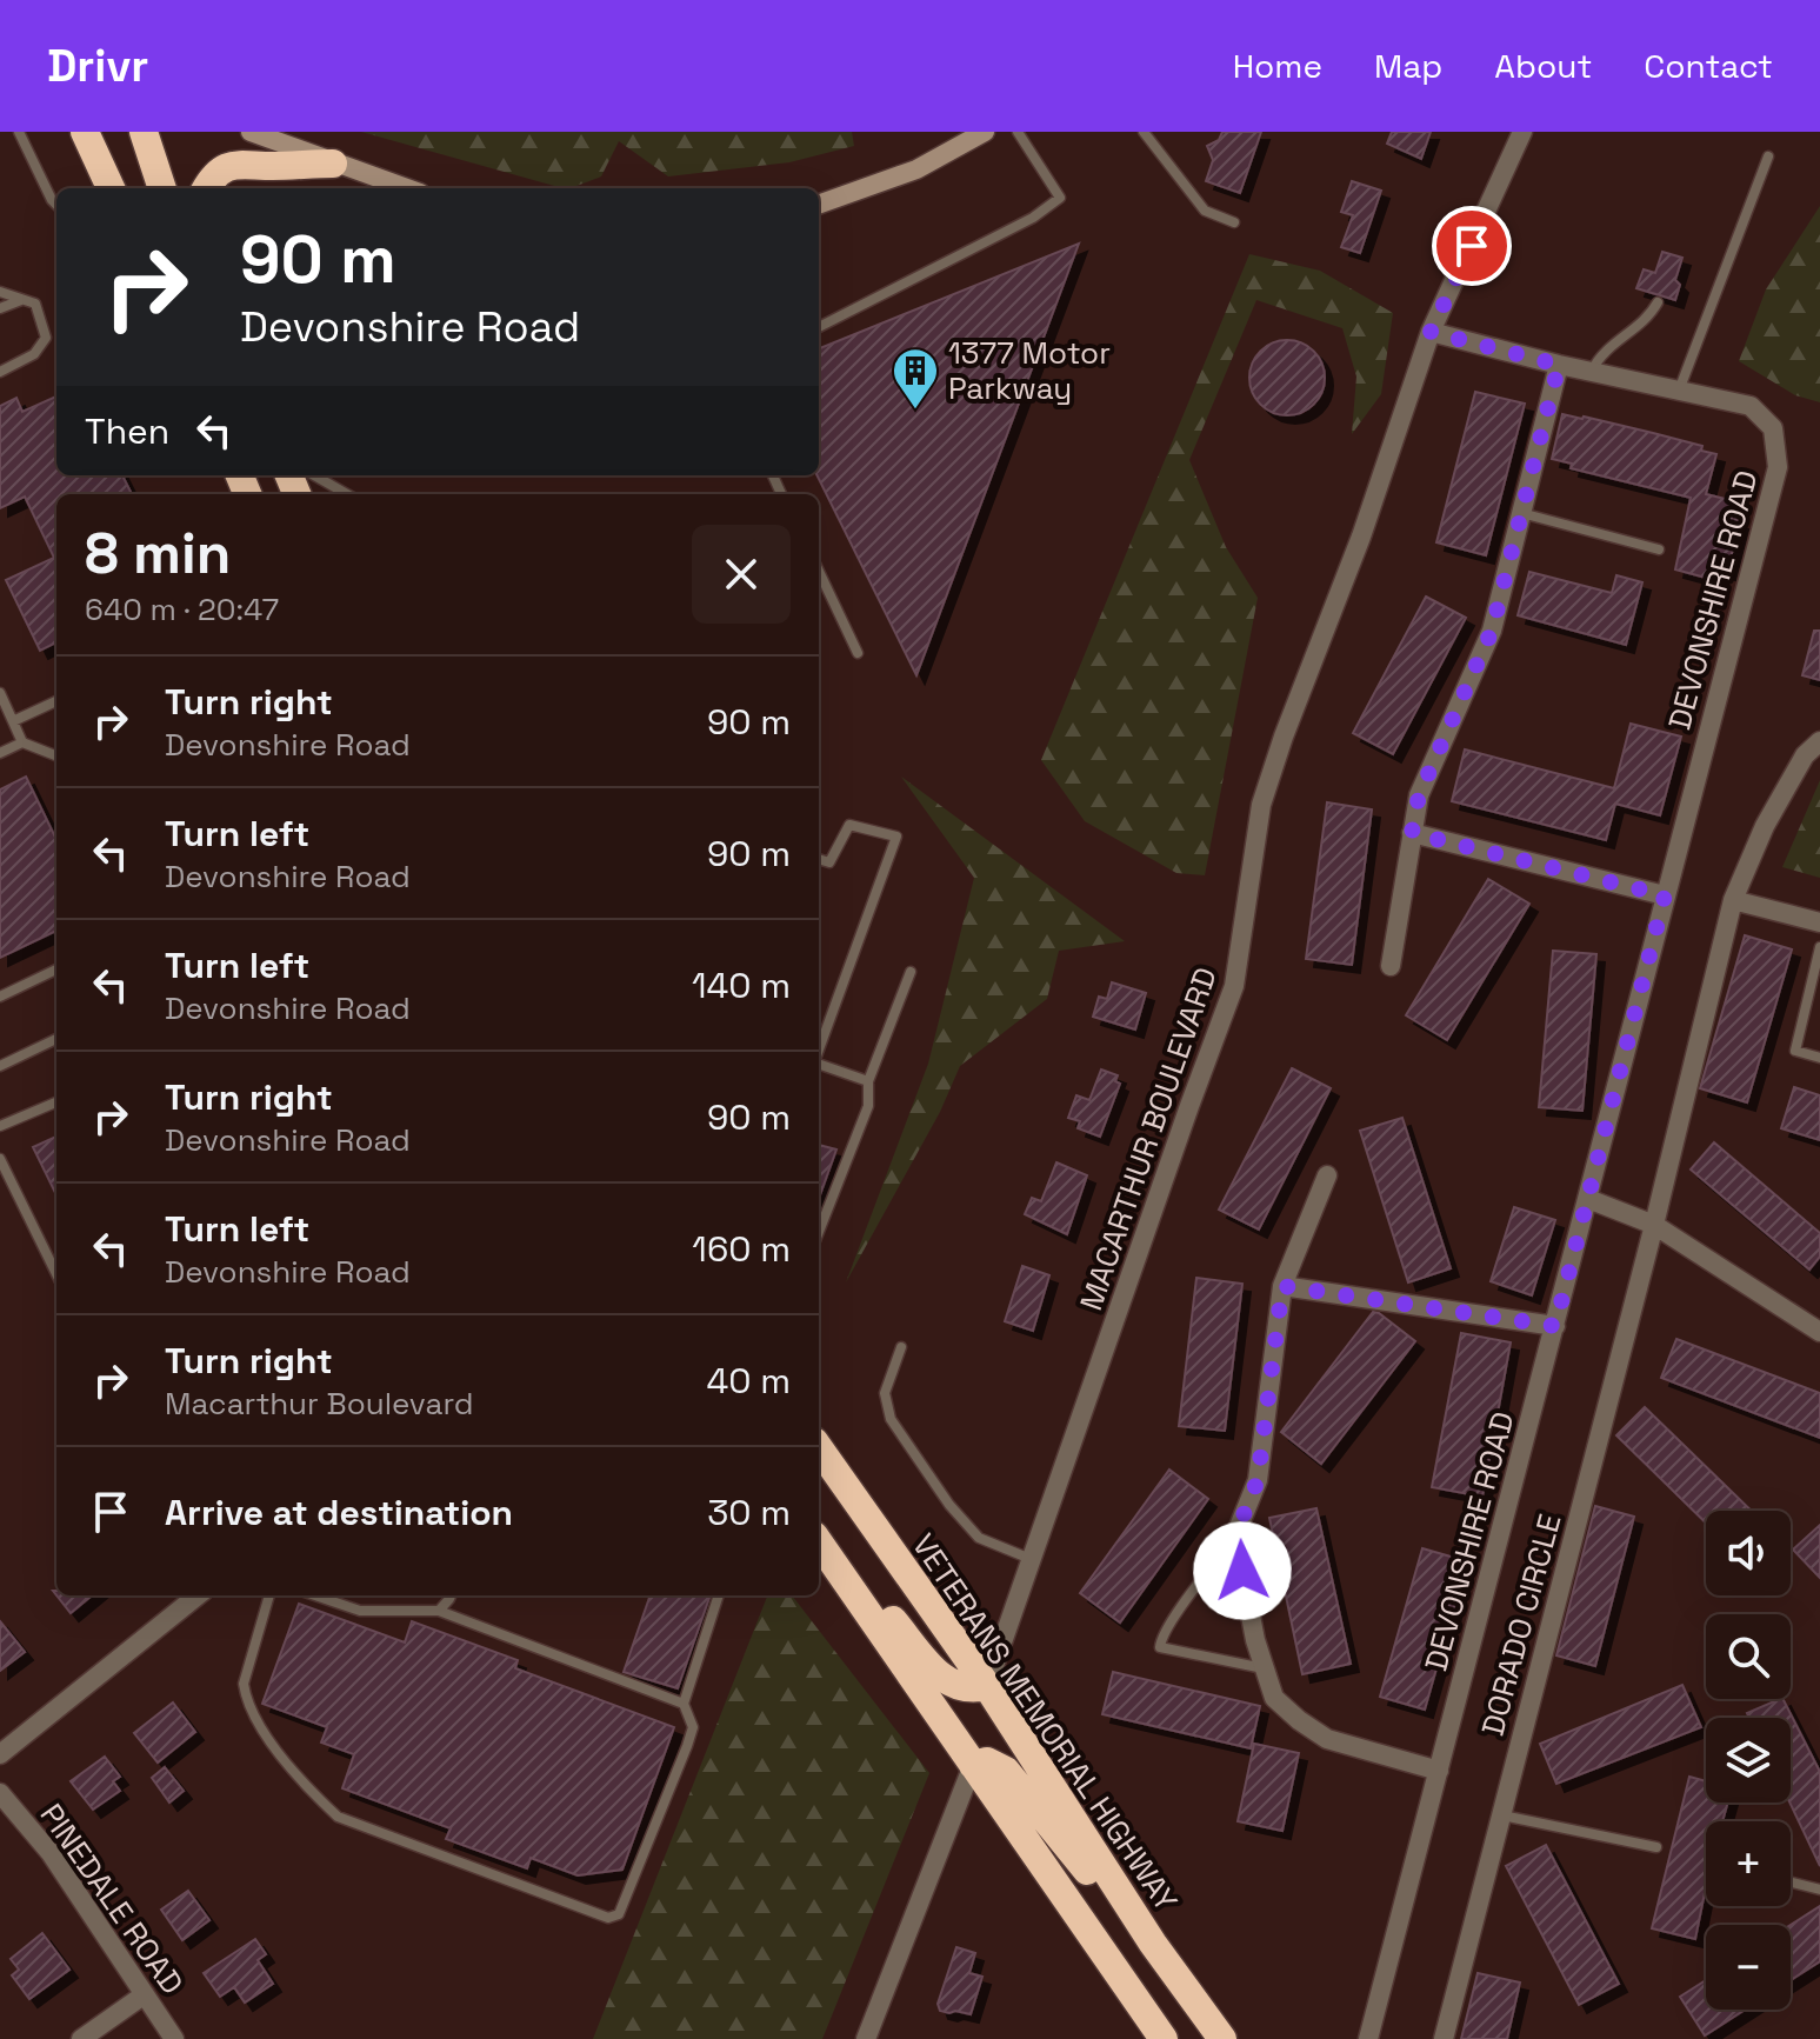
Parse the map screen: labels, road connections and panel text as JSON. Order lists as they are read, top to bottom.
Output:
{
  "streets": {
    "highway": ["VETERANS MEMORIAL HIGHWAY"],
    "street": [
      "DEVONSHIRE ROAD",
      "MACARTHUR BOULEVARD",
      "DORADO CIRCLE",
      "PINEDALE ROAD"
    ]
  },
  "crossings": [
    ["DEVONSHIRE ROAD", "MACARTHUR BOULEVARD"],
    ["MACARTHUR BOULEVARD", "VETERANS MEMORIAL HIGHWAY"]
  ],
  "places": {
    "building": ["1377 Motor Parkway"]
  },
  "page": {
    "header": "Drivr",
    "nav": [
      "Home",
      "Map",
      "About",
      "Contact"
    ],
    "turn": ["90 m", "Devonshire Road"],
    "then": "Then",
    "heading": ["8 min", "640 m · 20:47"],
    "list": [
      {
        "name": "Turn right",
        "note": "Devonshire Road",
        "value": "90 m"
      },
      {
        "name": "Turn left",
        "note": "Devonshire Road",
        "value": "90 m"
      },
      {
        "name": "Turn left",
        "note": "Devonshire Road",
        "value": "140 m"
      },
      {
        "name": "Turn right",
        "note": "Devonshire Road",
        "value": "90 m"
      },
      {
        "name": "Turn left",
        "note": "Devonshire Road",
        "value": "160 m"
      },
      {
        "name": "Turn right",
        "note": "Macarthur Boulevard",
        "value": "40 m"
      },
      {
        "name": "Arrive at destination",
        "value": "30 m"
      }
    ],
    "map_buttons": ["+", "−"]
  }
}
